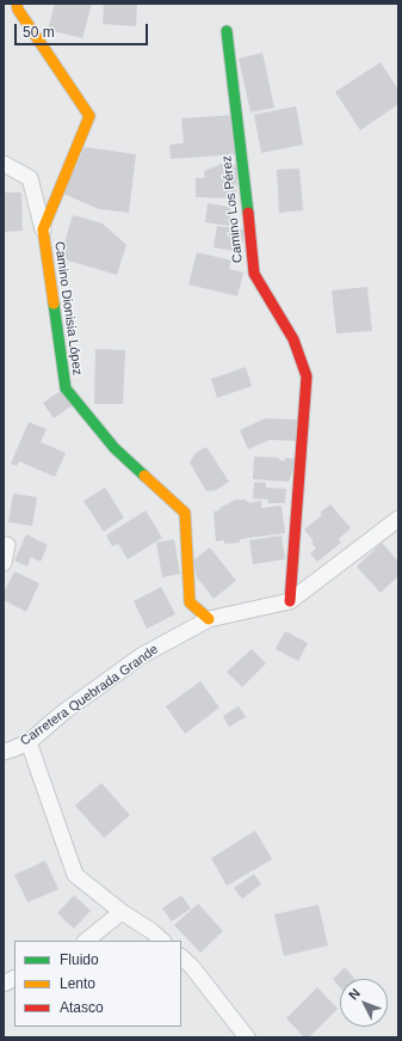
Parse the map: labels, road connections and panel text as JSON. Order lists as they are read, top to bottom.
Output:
{
  "streets": {
    "street": ["Camino Los Pérez", "Camino Dionisia López", "Carretera Quebrada Grande"]
  },
  "crossings": [
    ["Camino Los Pérez", "Carretera Quebrada Grande"],
    ["Camino Dionisia López", "Carretera Quebrada Grande"]
  ],
  "legend": ["Fluido", "Lento", "Atasco"],
  "scale_bar": "50 m",
  "north": "top left"
}
